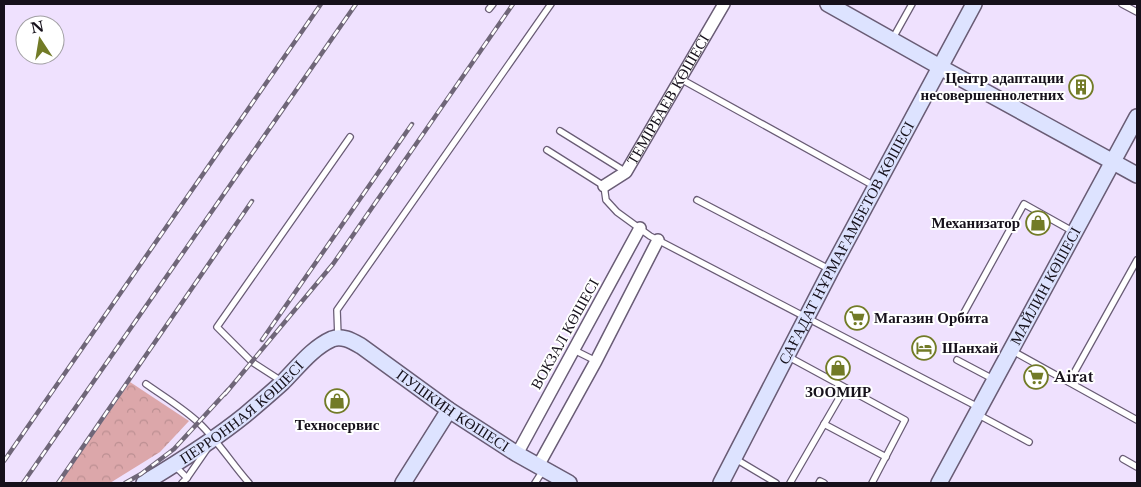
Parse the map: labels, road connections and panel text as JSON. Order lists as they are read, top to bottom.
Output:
{
  "streets": {
    "street": [
      "ТЕМІРБАЕВ КӨШЕСІ",
      "САҒАДАТ НҰРМАҒАМБЕТОВ КӨШЕСІ",
      "МАЙЛИН КӨШЕСІ",
      "ВОКЗАЛ КӨШЕСІ",
      "ПУШКИН КӨШЕСІ",
      "ПЕРРОННАЯ КӨШЕСІ"
    ]
  },
  "crossings": [
    ["ВОКЗАЛ КӨШЕСІ", "ПУШКИН КӨШЕСІ"],
    ["ПУШКИН КӨШЕСІ", "ПЕРРОННАЯ КӨШЕСІ"]
  ],
  "places": {
    "building": ["Центр адаптации несовершеннолетних"],
    "shop": ["Механизатор", "ЗООМИР", "Техносервис"],
    "supermarket": ["Магазин Орбита", "Airat"],
    "hotel": ["Шанхай"]
  },
  "north": "top"
}
